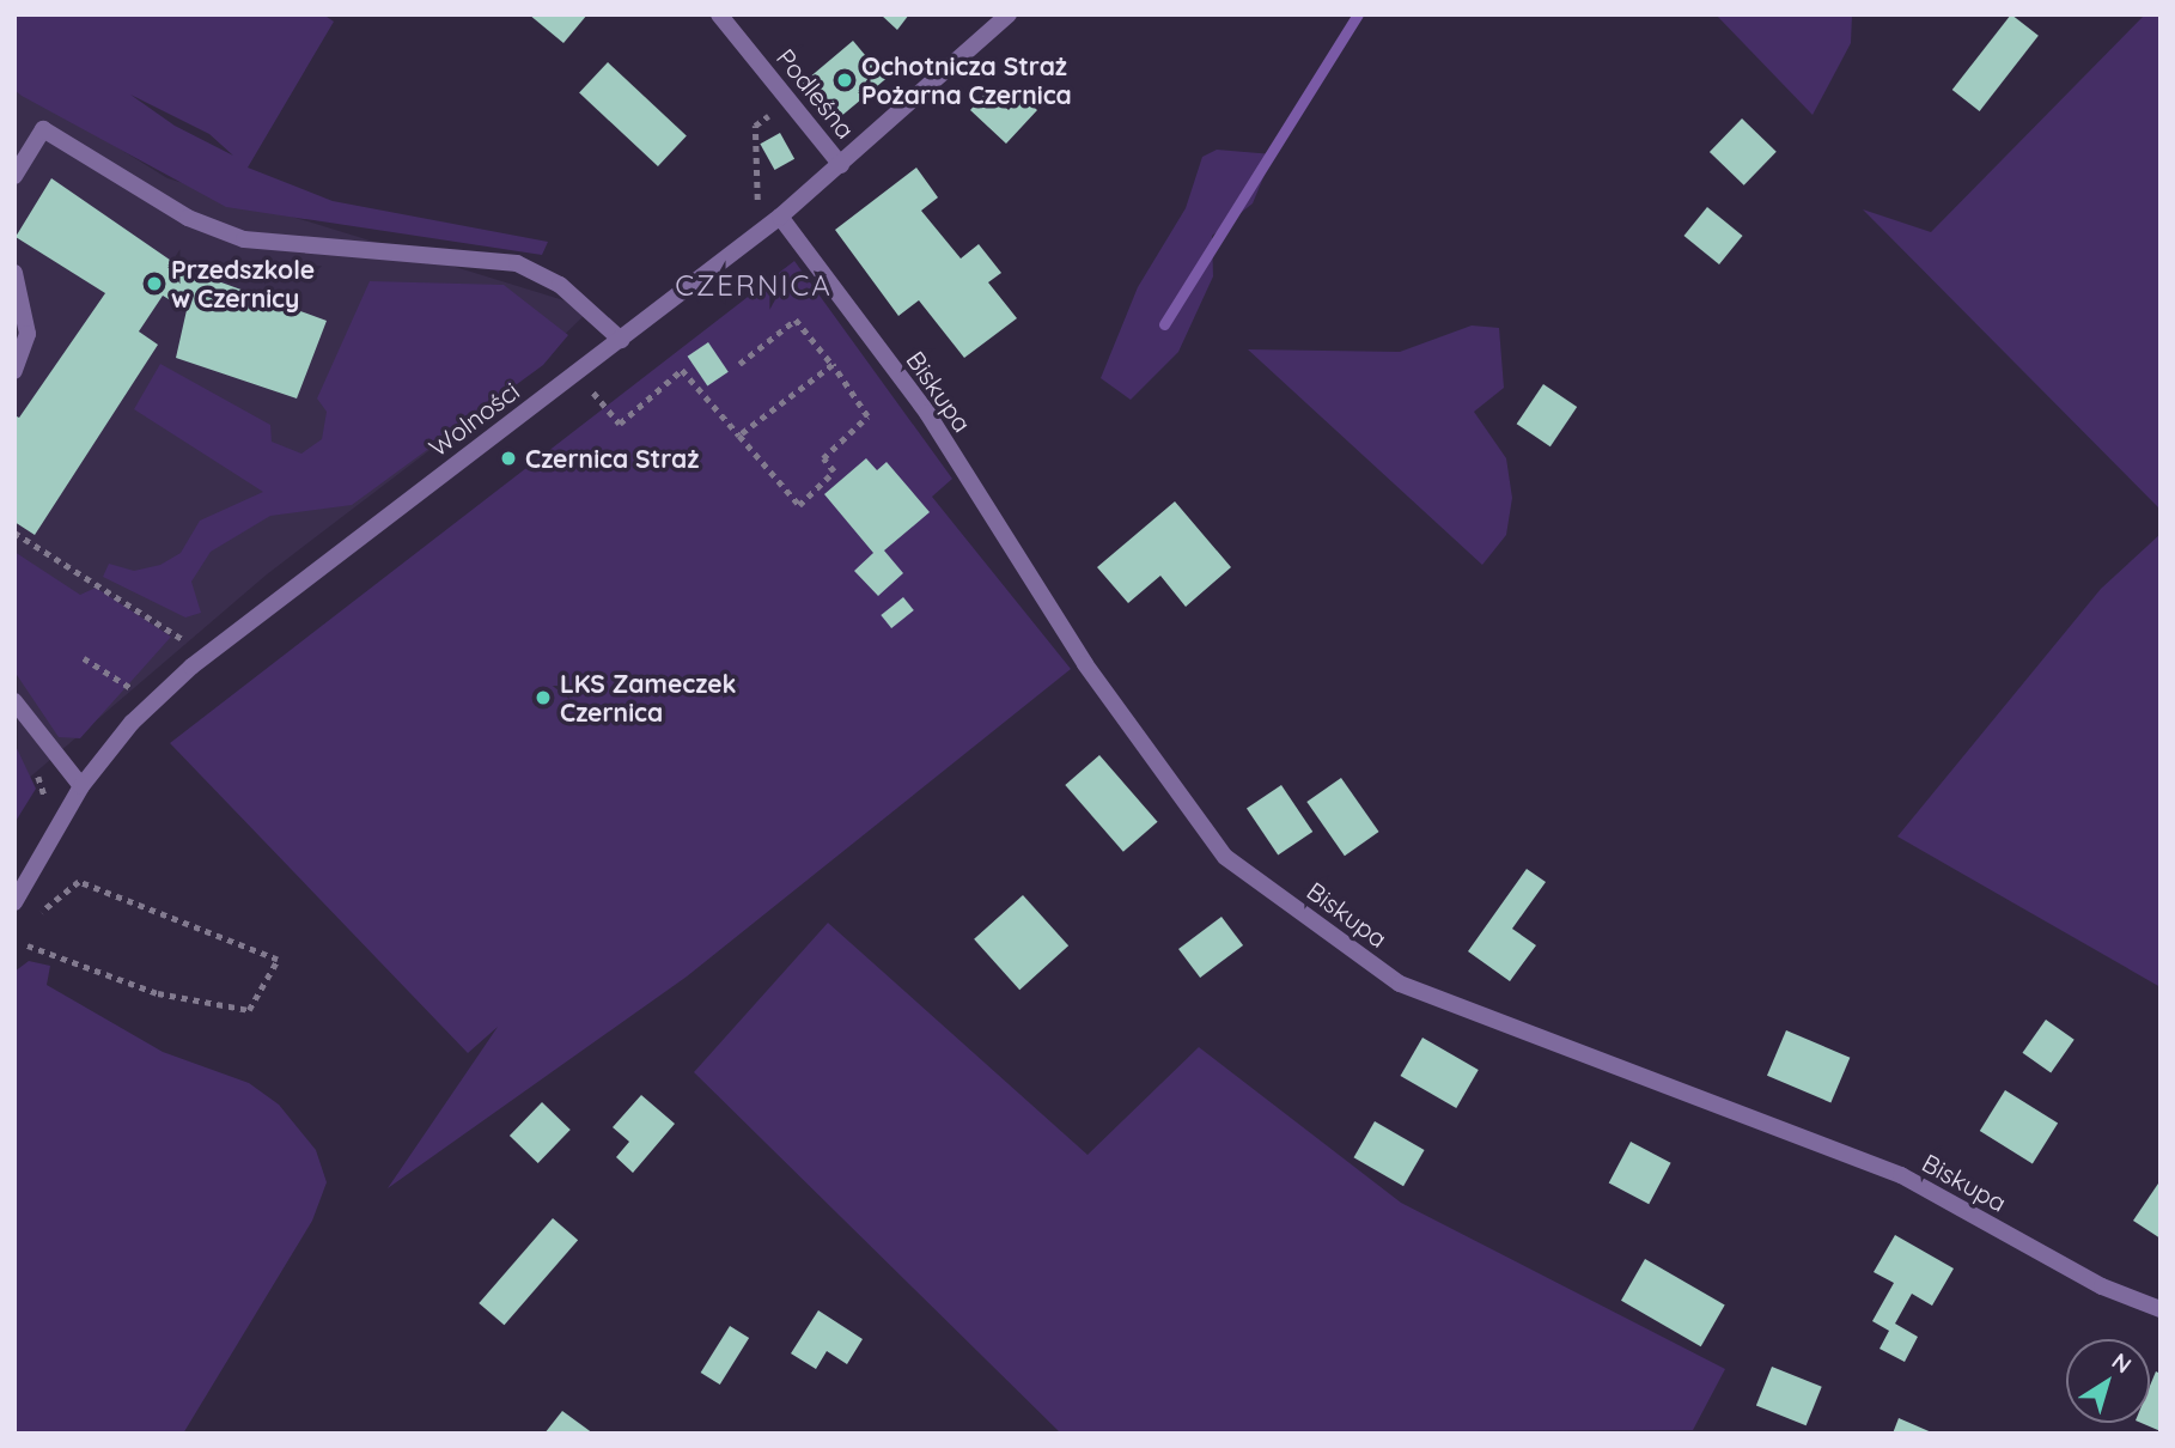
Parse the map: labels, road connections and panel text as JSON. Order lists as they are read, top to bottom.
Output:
{
  "streets": {
    "street": ["Podleśna", "Biskupa", "Wolności"]
  },
  "crossings": [
    ["Podleśna", "Wolności"],
    ["Biskupa", "Wolności"]
  ],
  "districts": ["CZERNICA"],
  "places": [
    "Ochotnicza Straż Pożarna Czernica",
    "Przedszkole w Czernicy",
    "Czernica Straż",
    "LKS Zameczek Czernica"
  ],
  "north": "top right"
}
